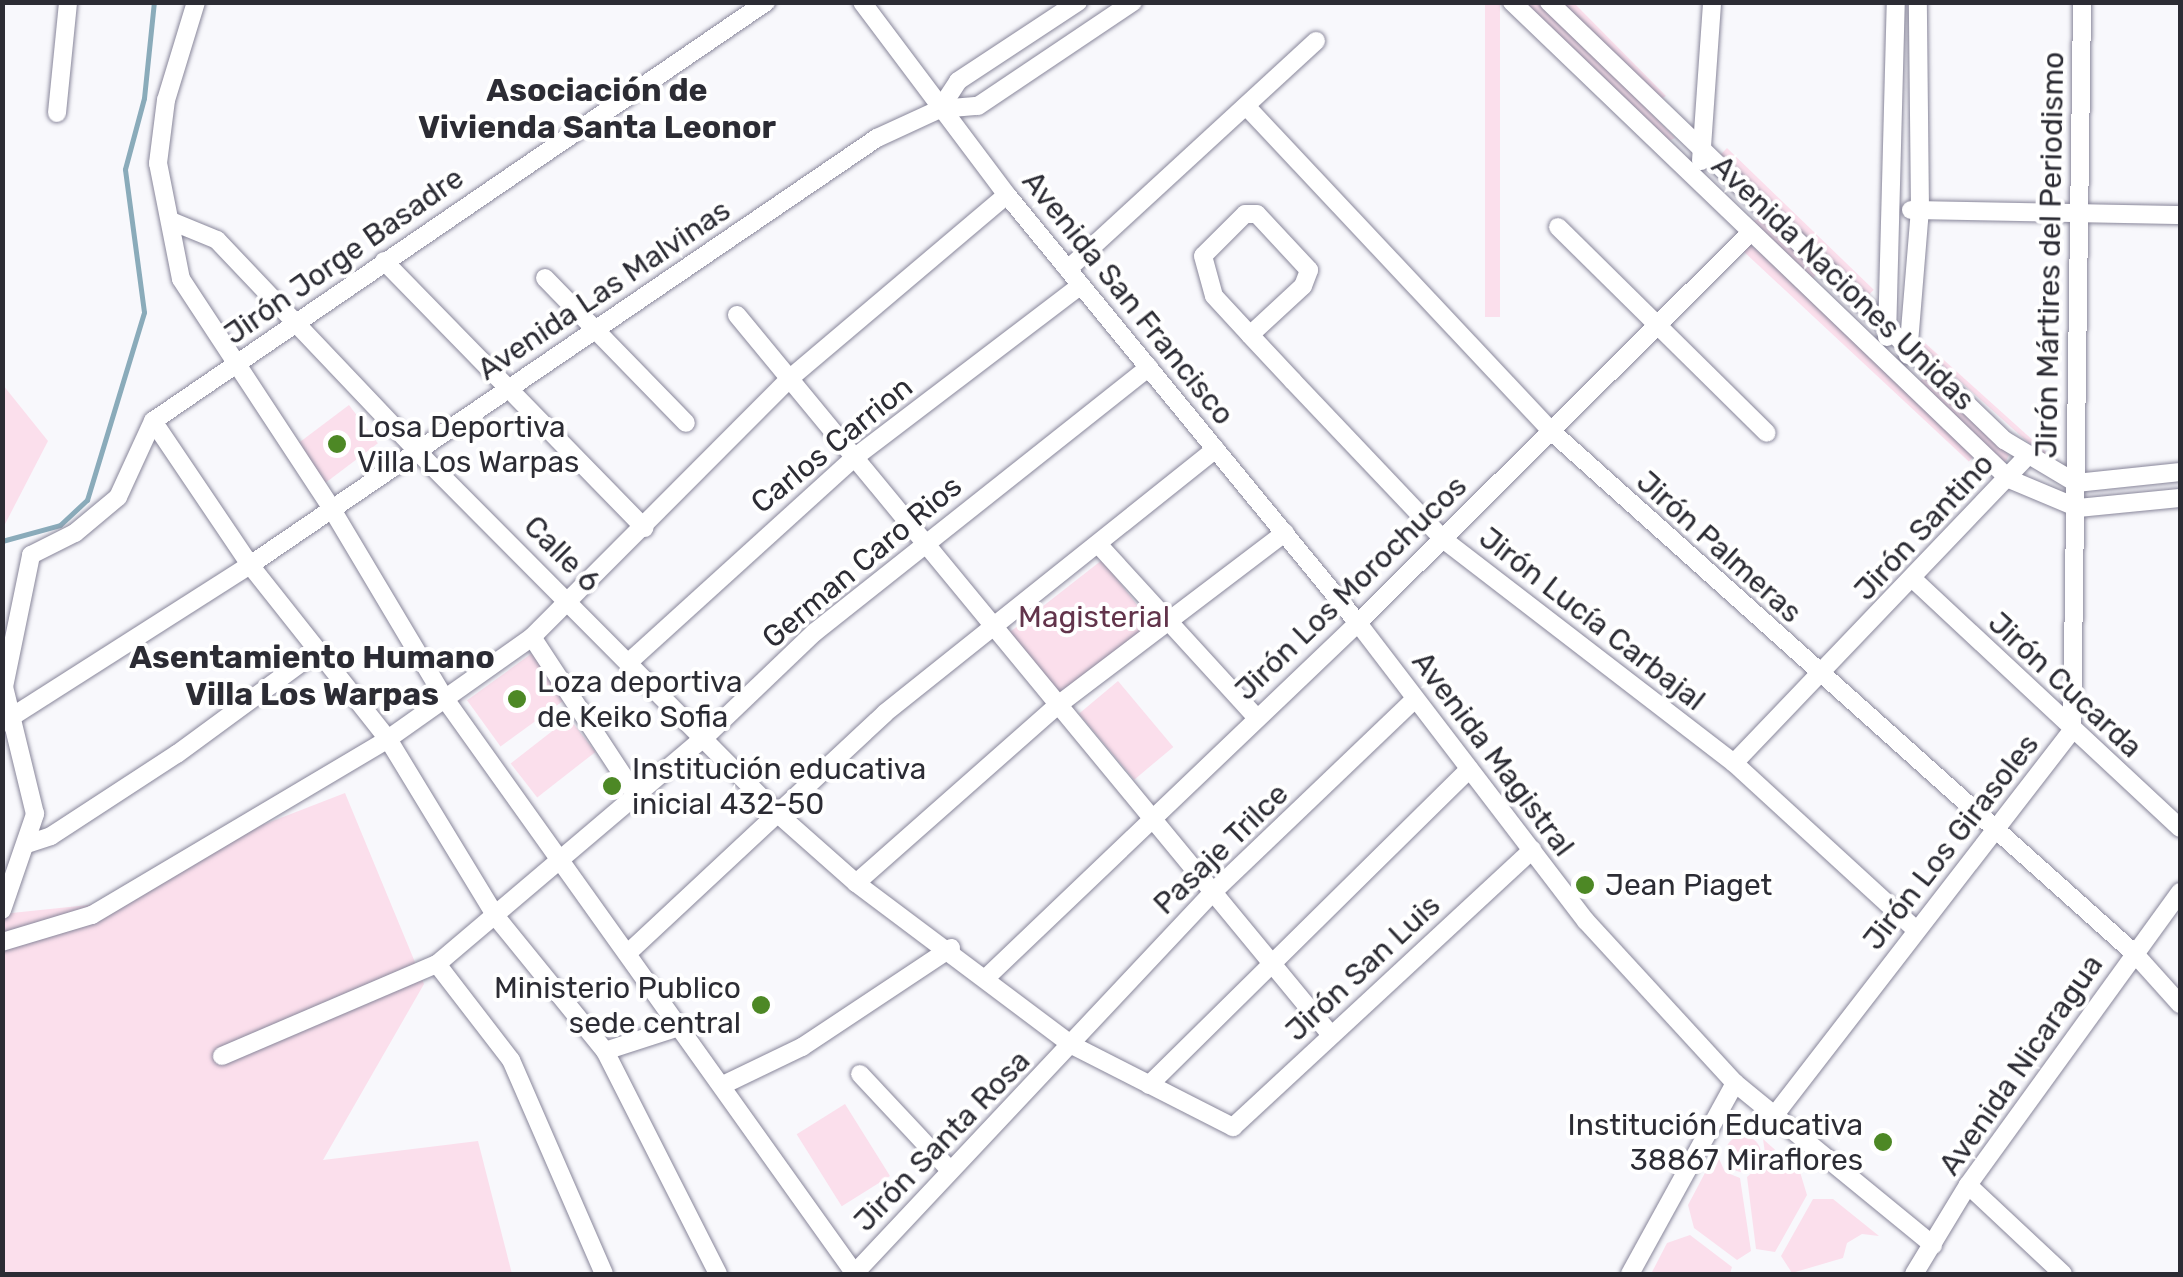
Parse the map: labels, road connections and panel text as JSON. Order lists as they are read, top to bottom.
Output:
{
  "streets": {
    "street": [
      "Jirón Mártires del Periodismo",
      "Jirón Jorge Basadre",
      "Avenida Naciones Unidas",
      "Avenida Las Malvinas",
      "Avenida San Francisco",
      "Carlos Carrion",
      "Jirón Santino",
      "Jirón Palmeras",
      "Calle 6",
      "German Caro Rios",
      "Jirón Los Morochucos",
      "Jirón Lucía Carbajal",
      "Jirón Cucarda",
      "Avenida Magistral",
      "Jirón Los Girasoles",
      "Pasaje Trilce",
      "Jirón San Luis",
      "Avenida Nicaragua",
      "Jirón Santa Rosa"
    ]
  },
  "crossings": [
    ["Jirón Mártires del Periodismo", "Avenida Naciones Unidas"],
    ["Jirón Mártires del Periodismo", "Jirón Los Girasoles"],
    ["Jirón Jorge Basadre", "Calle 6"],
    ["Avenida Naciones Unidas", "Jirón Santino"],
    ["Avenida Naciones Unidas", "Jirón Los Morochucos"],
    ["Avenida Naciones Unidas", "Jirón Los Girasoles"],
    ["Avenida Las Malvinas", "Avenida San Francisco"],
    ["Avenida Las Malvinas", "Calle 6"],
    ["Avenida San Francisco", "Carlos Carrion"],
    ["Avenida San Francisco", "German Caro Rios"],
    ["Avenida San Francisco", "Jirón Los Morochucos"],
    ["Avenida San Francisco", "Avenida Magistral"],
    ["Carlos Carrion", "Calle 6"],
    ["Jirón Santino", "Jirón Palmeras"],
    ["Jirón Santino", "Jirón Lucía Carbajal"],
    ["Jirón Santino", "Jirón Cucarda"],
    ["Jirón Palmeras", "Jirón Los Morochucos"],
    ["Jirón Palmeras", "Jirón Los Girasoles"],
    ["Jirón Palmeras", "Avenida Nicaragua"],
    ["Calle 6", "German Caro Rios"],
    ["Calle 6", "Jirón Los Morochucos"],
    ["Calle 6", "Pasaje Trilce"],
    ["Calle 6", "Jirón San Luis"],
    ["Calle 6", "Jirón Santa Rosa"],
    ["Jirón Los Morochucos", "Jirón Lucía Carbajal"],
    ["Jirón Los Morochucos", "Avenida Magistral"],
    ["Jirón Lucía Carbajal", "Jirón Los Girasoles"],
    ["Jirón Cucarda", "Jirón Los Girasoles"],
    ["Avenida Magistral", "Jirón Los Girasoles"],
    ["Avenida Magistral", "Pasaje Trilce"],
    ["Avenida Magistral", "Jirón San Luis"],
    ["Avenida Magistral", "Avenida Nicaragua"],
    ["Pasaje Trilce", "Jirón Santa Rosa"]
  ],
  "districts": ["Asociación de Vivienda Santa Leonor", "Asentamiento Humano Villa Los Warpas"],
  "parks": ["Magisterial"],
  "places": [
    "Losa Deportiva Villa Los Warpas",
    "Loza deportiva de Keiko Sofia",
    "Institución educativa inicial 432-50",
    "Jean Piaget",
    "Ministerio Publico sede central",
    "Institución Educativa 38867 Miraflores"
  ]
}
